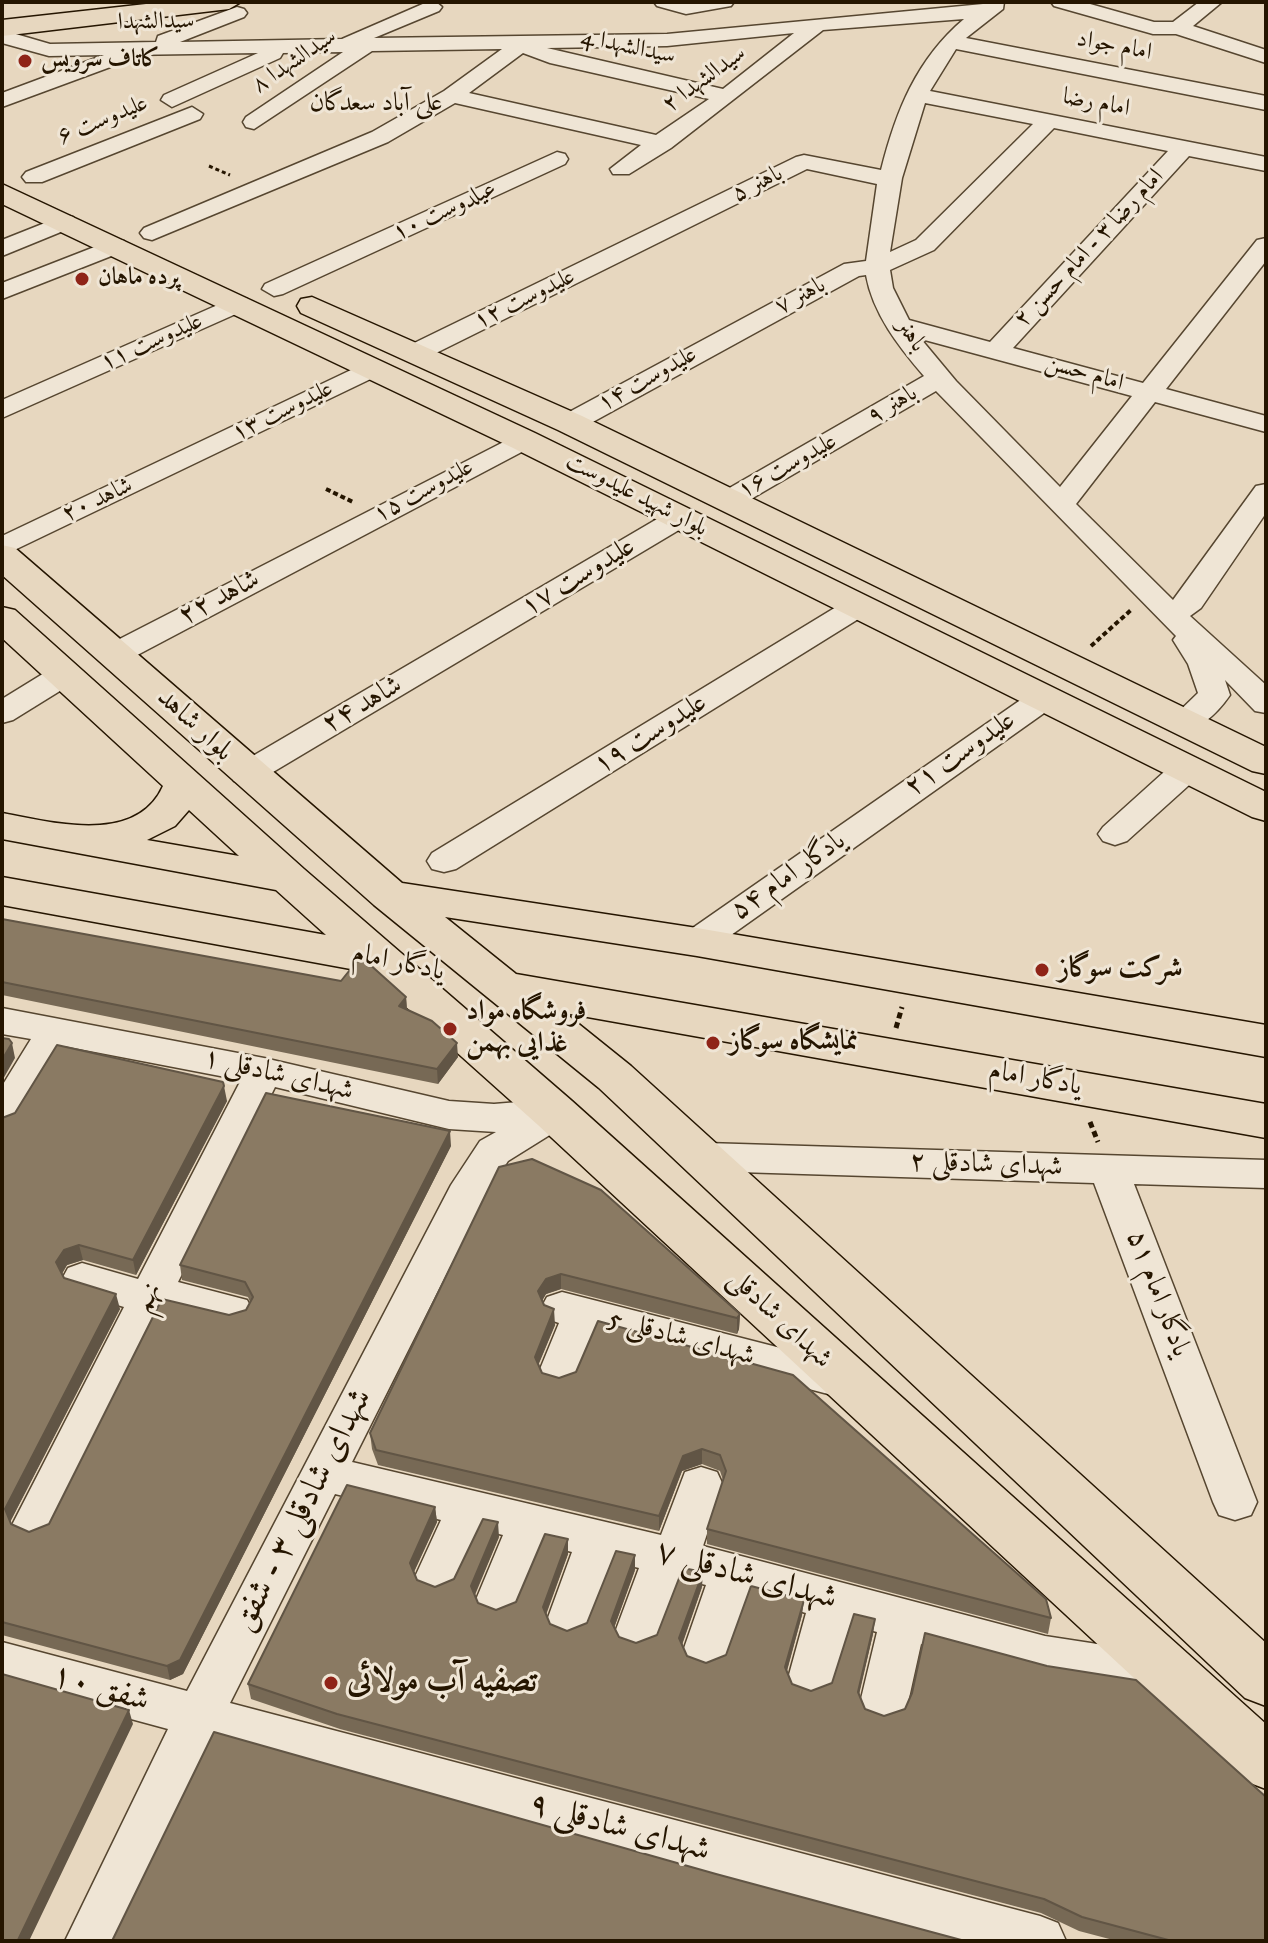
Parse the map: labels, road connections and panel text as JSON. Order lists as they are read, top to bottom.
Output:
{
  "streets": {
    "main road": [
      "بلوار شهید علیدوست",
      "بلوار شاهد",
      "یادگار امام",
      "شهدای شادقلی"
    ],
    "street": [
      "سیدالشهدا",
      "امام جواد",
      "سیدالشهدا 4",
      "سیدالشهدا ۸",
      "سیدالشهدا ۲",
      "امام رضا",
      "علیدوست ۶",
      "باهنر ۵",
      "عیلدوست ۱۰",
      "امام رضا ۳ - امام حسن ۲",
      "باهنر ۷",
      "علیدوست ۱۲",
      "باهنر",
      "علیدوست ۱۱",
      "امام حسن",
      "علیدوست ۱۴",
      "باهنر ۹",
      "علیدوست ۱۳",
      "علیدوست ۱۶",
      "علیدوست ۱۵",
      "شاهد ۲۰",
      "علیدوست ۱۷",
      "شاهد ۲۲",
      "شاهد ۲۴",
      "علیدوست ۱۹",
      "علیدوست ۲۱",
      "یادگار امام ۵۴",
      "شهدای شادقلی ۱",
      "شهدای شادقلی ۲",
      "یادگار امام ۵۱",
      "نهم",
      "شهدای شادقلی 5",
      "شهدای شادقلی ۳ - شفق",
      "شهدای شادقلی ۷",
      "شفق ۱۰",
      "شهدای شادقلی ۹"
    ]
  },
  "crossings": [
    ["سیدالشهدا", "سیدالشهدا 4"],
    ["سیدالشهدا", "سیدالشهدا ۸"],
    ["سیدالشهدا", "سیدالشهدا ۲"],
    ["سیدالشهدا", "باهنر"],
    ["امام جواد", "باهنر"],
    ["سیدالشهدا 4", "سیدالشهدا ۲"],
    ["امام رضا", "امام رضا ۳ - امام حسن ۲"],
    ["امام رضا", "باهنر ۷"],
    ["امام رضا", "باهنر"],
    ["علیدوست ۶", "بلوار شهید علیدوست"],
    ["باهنر ۵", "علیدوست ۱۲"],
    ["باهنر ۵", "باهنر"],
    ["عیلدوست ۱۰", "بلوار شهید علیدوست"],
    ["امام رضا ۳ - امام حسن ۲", "امام حسن"],
    ["باهنر ۷", "باهنر"],
    ["باهنر ۷", "علیدوست ۱۴"],
    ["علیدوست ۱۲", "بلوار شهید علیدوست"],
    ["باهنر", "امام حسن"],
    ["باهنر", "باهنر ۹"],
    ["باهنر", "بلوار شهید علیدوست"],
    ["علیدوست ۱۱", "بلوار شهید علیدوست"],
    ["علیدوست ۱۴", "بلوار شهید علیدوست"],
    ["باهنر ۹", "علیدوست ۱۶"],
    ["علیدوست ۱۳", "بلوار شهید علیدوست"],
    ["علیدوست ۱۳", "شاهد ۲۰"],
    ["علیدوست ۱۶", "بلوار شهید علیدوست"],
    ["علیدوست ۱۵", "بلوار شهید علیدوست"],
    ["علیدوست ۱۵", "شاهد ۲۲"],
    ["بلوار شهید علیدوست", "علیدوست ۱۷"],
    ["بلوار شهید علیدوست", "علیدوست ۱۹"],
    ["بلوار شهید علیدوست", "علیدوست ۲۱"],
    ["علیدوست ۱۷", "شاهد ۲۴"],
    ["شاهد ۲۲", "بلوار شاهد"],
    ["شاهد ۲۴", "بلوار شاهد"],
    ["بلوار شاهد", "شهدای شادقلی"],
    ["علیدوست ۲۱", "یادگار امام ۵۴"],
    ["یادگار امام", "شهدای شادقلی"],
    ["شهدای شادقلی ۱", "نهم"],
    ["شهدای شادقلی ۱", "شهدای شادقلی"],
    ["شهدای شادقلی ۱", "شهدای شادقلی ۳ - شفق"],
    ["شهدای شادقلی ۲", "یادگار امام ۵۱"],
    ["شهدای شادقلی", "شهدای شادقلی 5"],
    ["شهدای شادقلی", "شهدای شادقلی ۳ - شفق"],
    ["شهدای شادقلی", "شهدای شادقلی ۷"],
    ["شهدای شادقلی ۳ - شفق", "شهدای شادقلی ۷"],
    ["شهدای شادقلی ۳ - شفق", "شفق ۱۰"],
    ["شهدای شادقلی ۳ - شفق", "شهدای شادقلی ۹"],
    ["شفق ۱۰", "شهدای شادقلی ۹"]
  ],
  "districts": ["علی آباد سعدگان"],
  "places": [
    "کاتاف سرویس",
    "پرده ماهان",
    "شرکت سوگاز",
    "فروشگاه مواد غذایی بهمن",
    "نمایشگاه سوگاز",
    "تصفیه آب مولائی"
  ]
}
